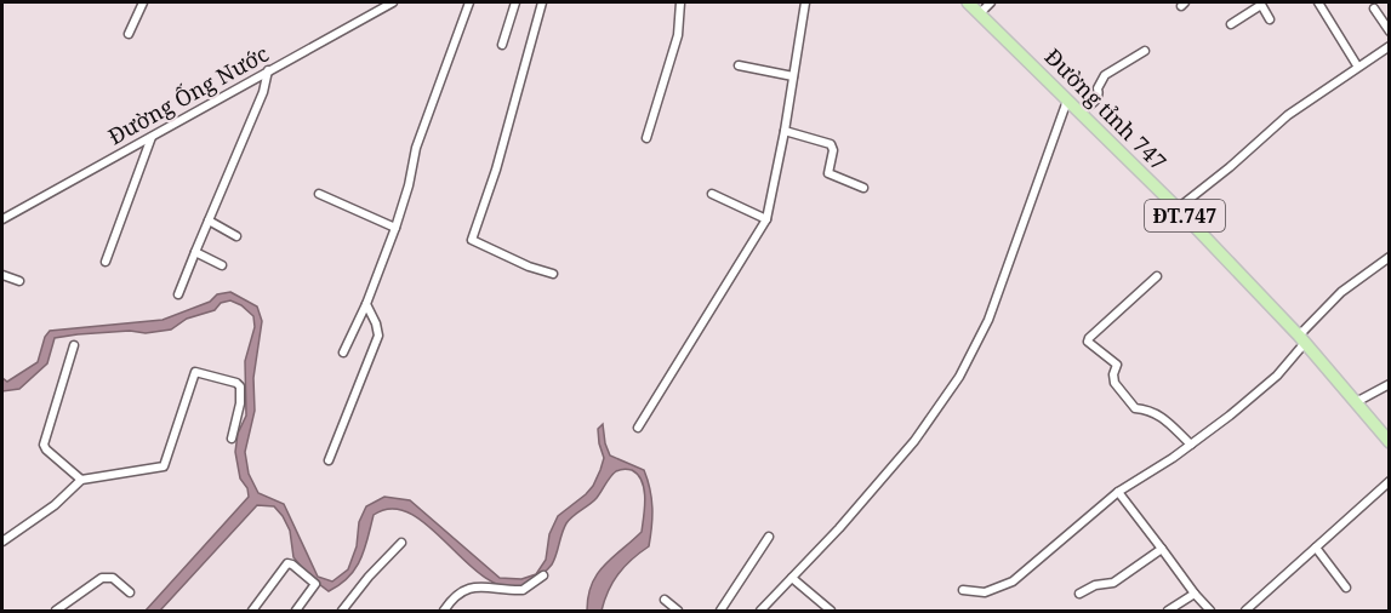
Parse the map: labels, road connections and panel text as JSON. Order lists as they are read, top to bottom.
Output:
{
  "streets": {
    "main road": ["Đường tỉnh 747", "ĐT.747"],
    "street": ["Đường Ống Nước"]
  }
}
